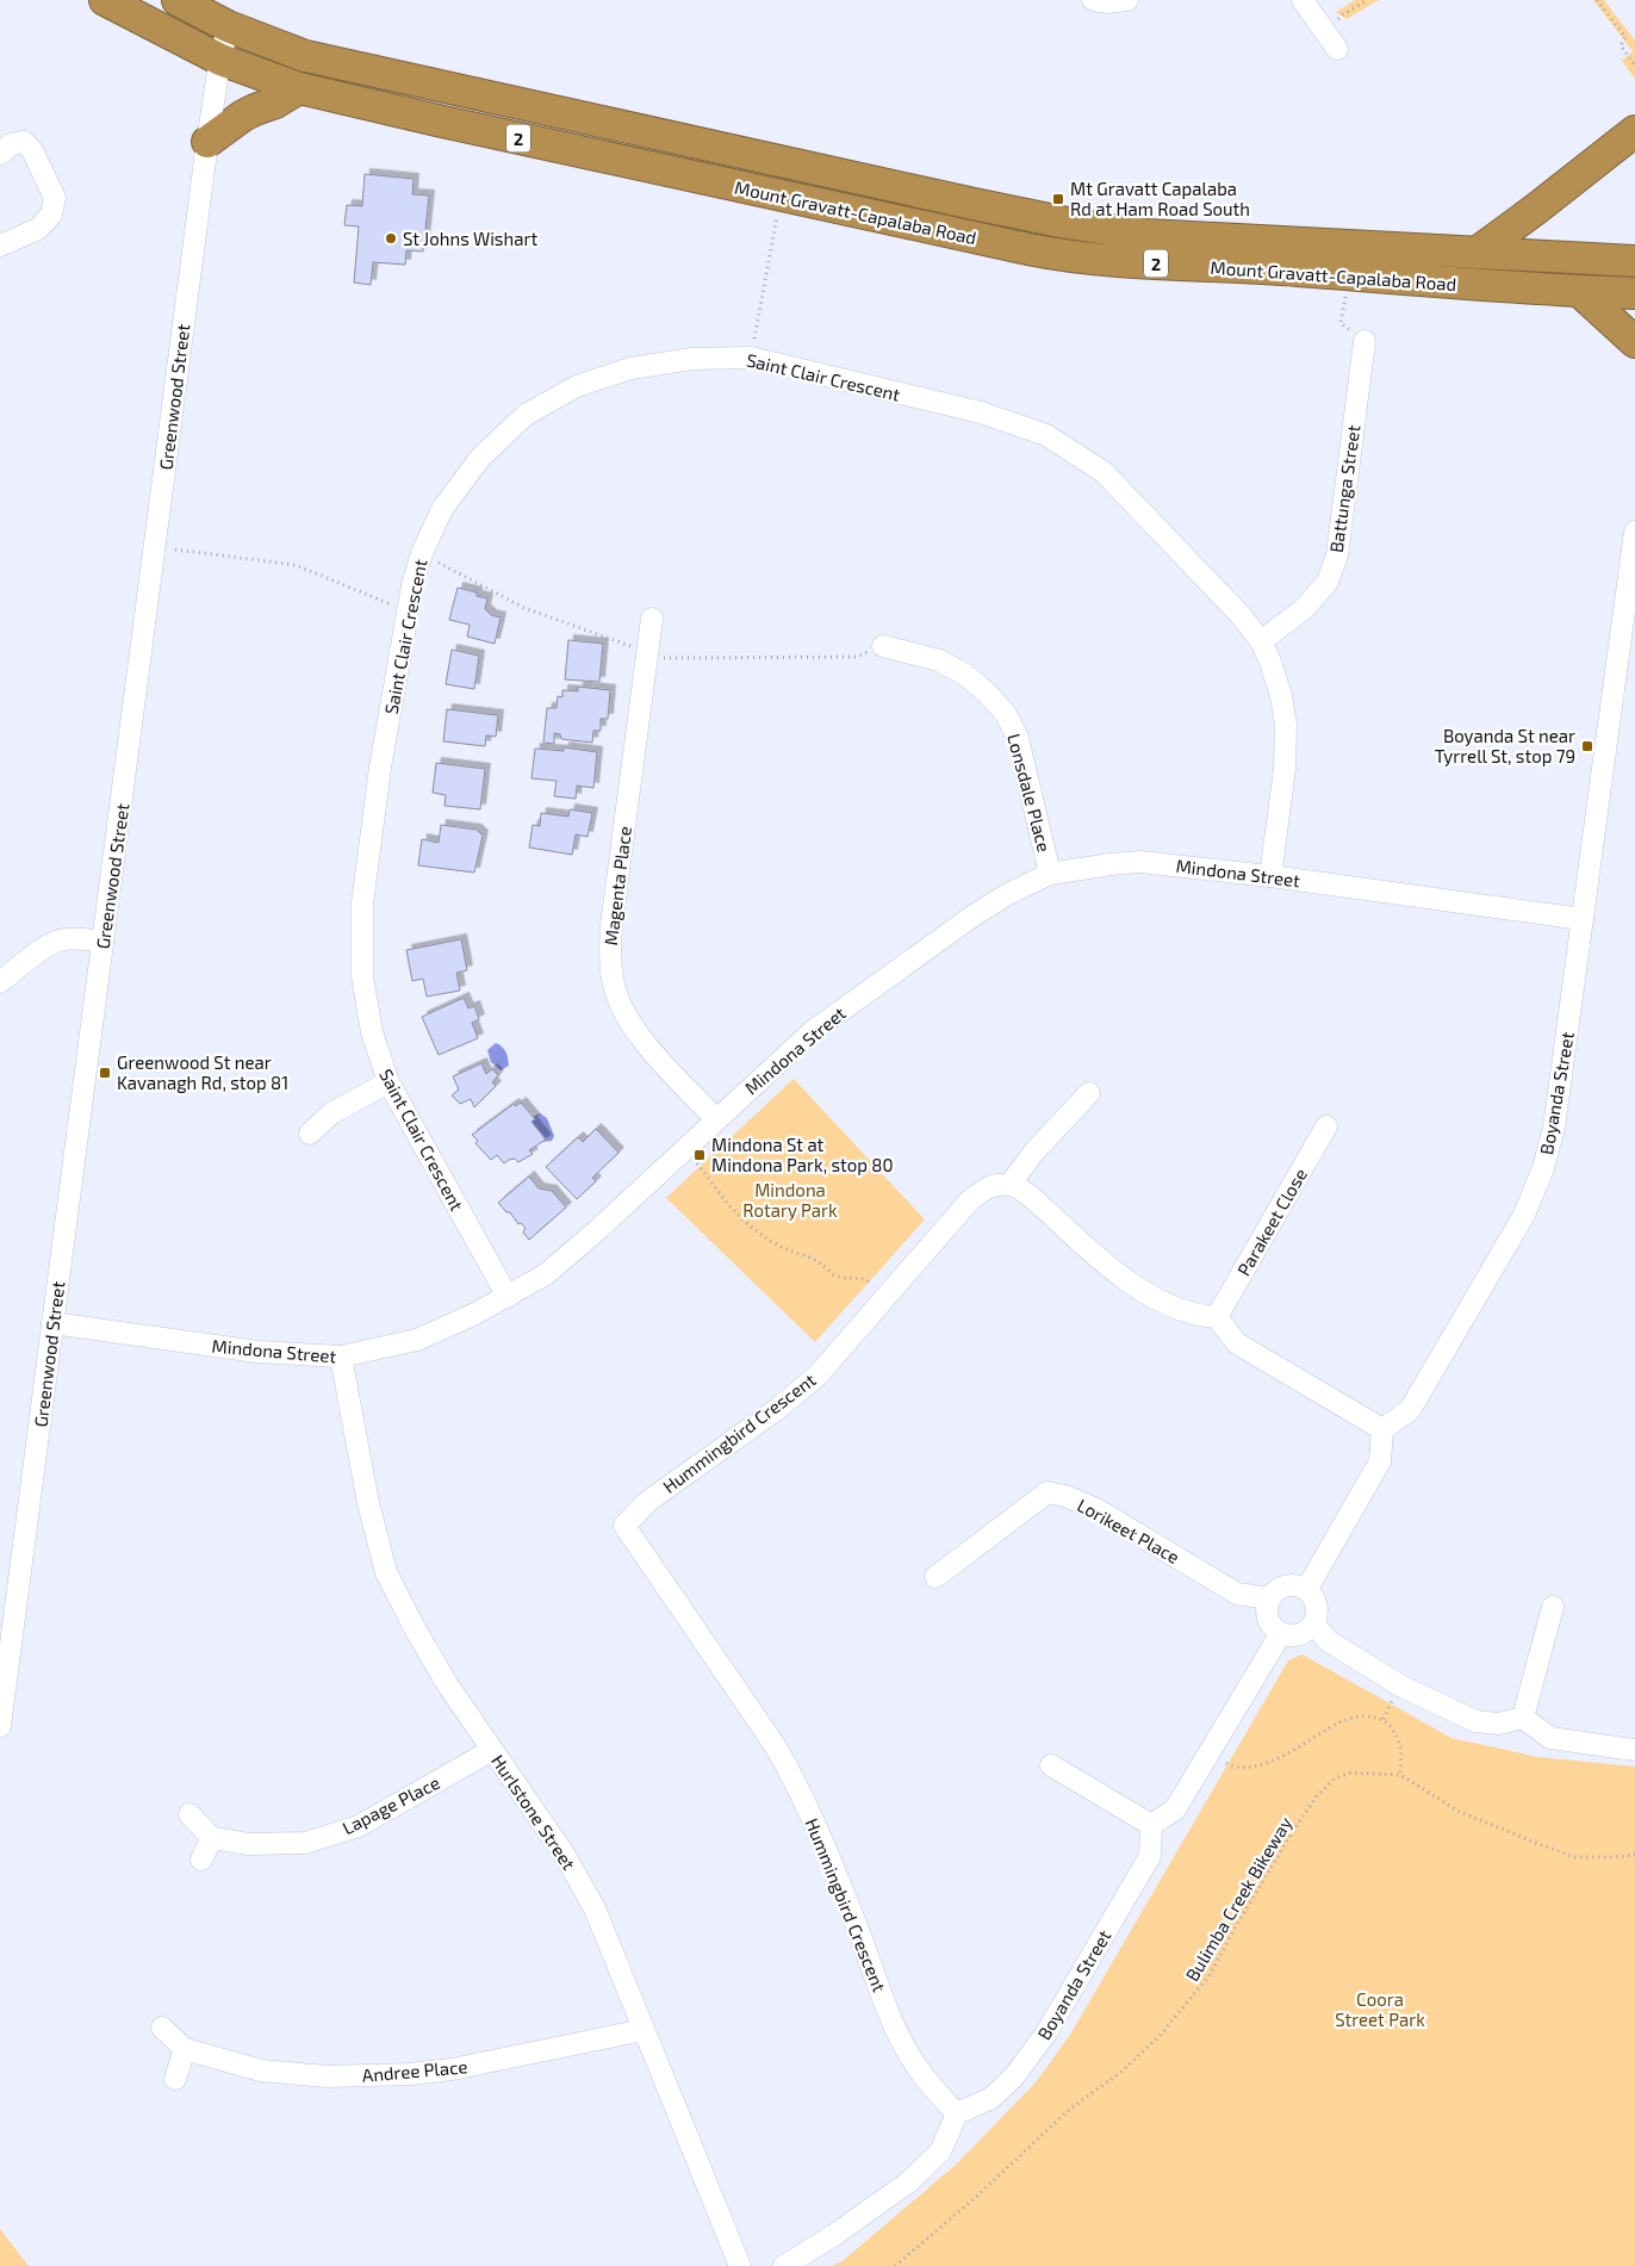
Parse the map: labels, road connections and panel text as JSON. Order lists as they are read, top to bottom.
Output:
{
  "streets": {
    "highway": ["2", "Mount Gravatt-Capalaba Road"],
    "street": [
      "Saint Clair Crescent",
      "Greenwood Street",
      "Battunga Street",
      "Lonsdale Place",
      "Mindona Street",
      "Magenta Place",
      "Boyanda Street",
      "Parakeet Close",
      "Hummingbird Crescent",
      "Lorikeet Place",
      "Lapage Place",
      "Hurlstone Street",
      "Andree Place"
    ],
    "path": ["Bulimba Creek Bikeway"]
  },
  "crossings": [
    ["Mount Gravatt-Capalaba Road", "Greenwood Street"],
    ["Saint Clair Crescent", "Battunga Street"],
    ["Saint Clair Crescent", "Mindona Street"],
    ["Greenwood Street", "Mindona Street"],
    ["Lonsdale Place", "Mindona Street"],
    ["Mindona Street", "Magenta Place"],
    ["Mindona Street", "Boyanda Street"],
    ["Mindona Street", "Hurlstone Street"],
    ["Boyanda Street", "Hummingbird Crescent"],
    ["Lapage Place", "Hurlstone Street"],
    ["Hurlstone Street", "Andree Place"]
  ],
  "parks": ["Mindona Rotary Park", "Coora Street Park"],
  "places": {
    "transit": [
      "Mt Gravatt Capalaba Rd at Ham Road South",
      "Boyanda St near Tyrrell St, stop 79",
      "Greenwood St near Kavanagh Rd, stop 81",
      "Mindona St at Mindona Park, stop 80"
    ],
    "other": ["St Johns Wishart"]
  }
}
